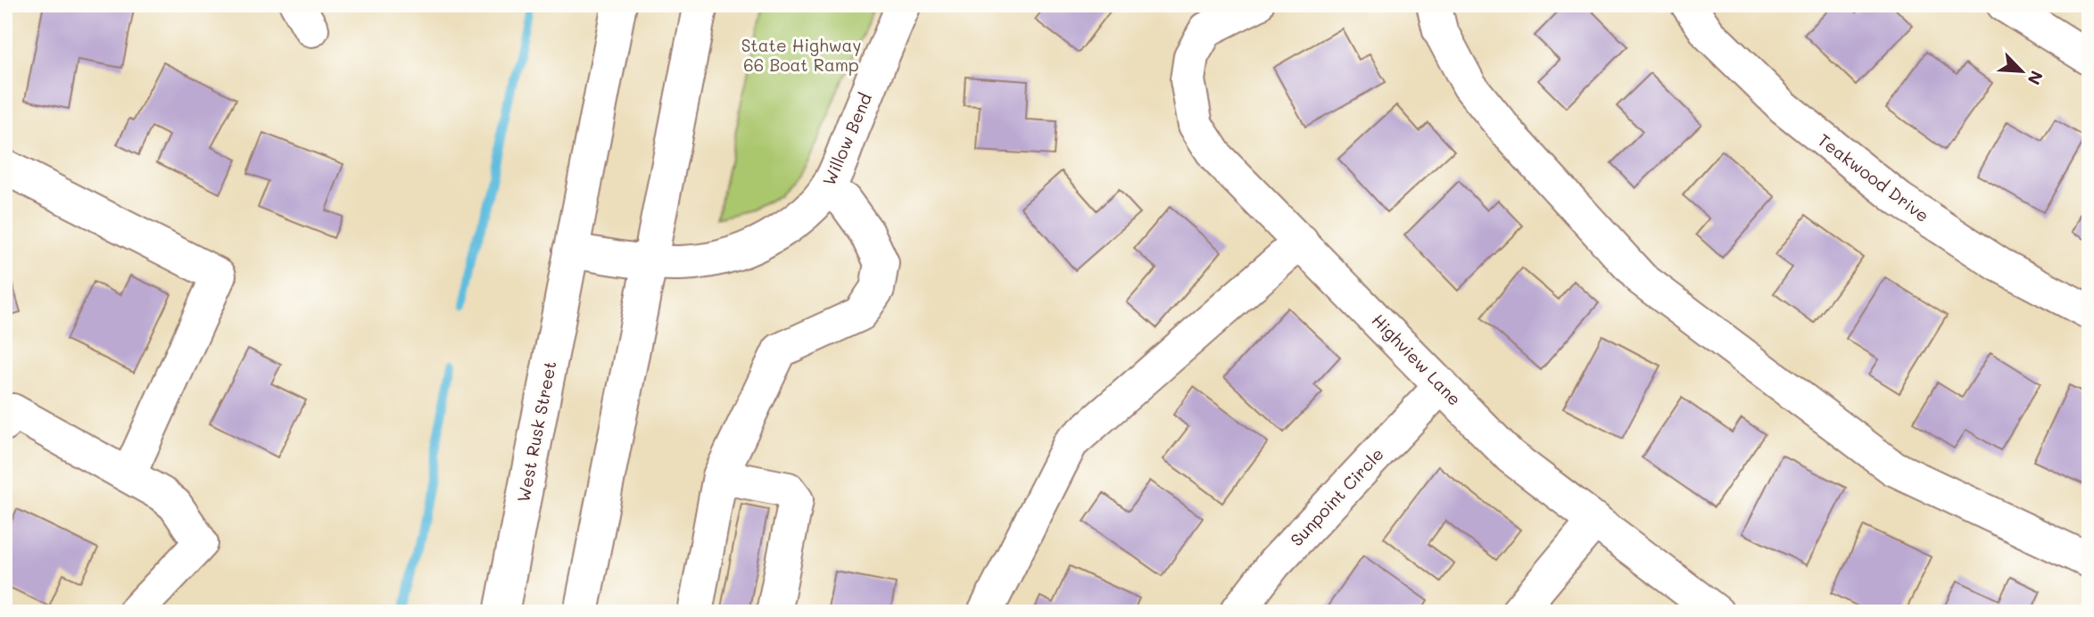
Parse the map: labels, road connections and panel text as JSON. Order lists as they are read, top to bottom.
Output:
{
  "streets": {
    "street": [
      "Willow Bend",
      "Teakwood Drive",
      "Highview Lane",
      "West Rusk Street",
      "Sunpoint Circle"
    ]
  },
  "crossings": [
    ["Willow Bend", "West Rusk Street"],
    ["Highview Lane", "Sunpoint Circle"]
  ],
  "parks": ["State Highway 66 Boat Ramp"],
  "north": "bottom right"
}
